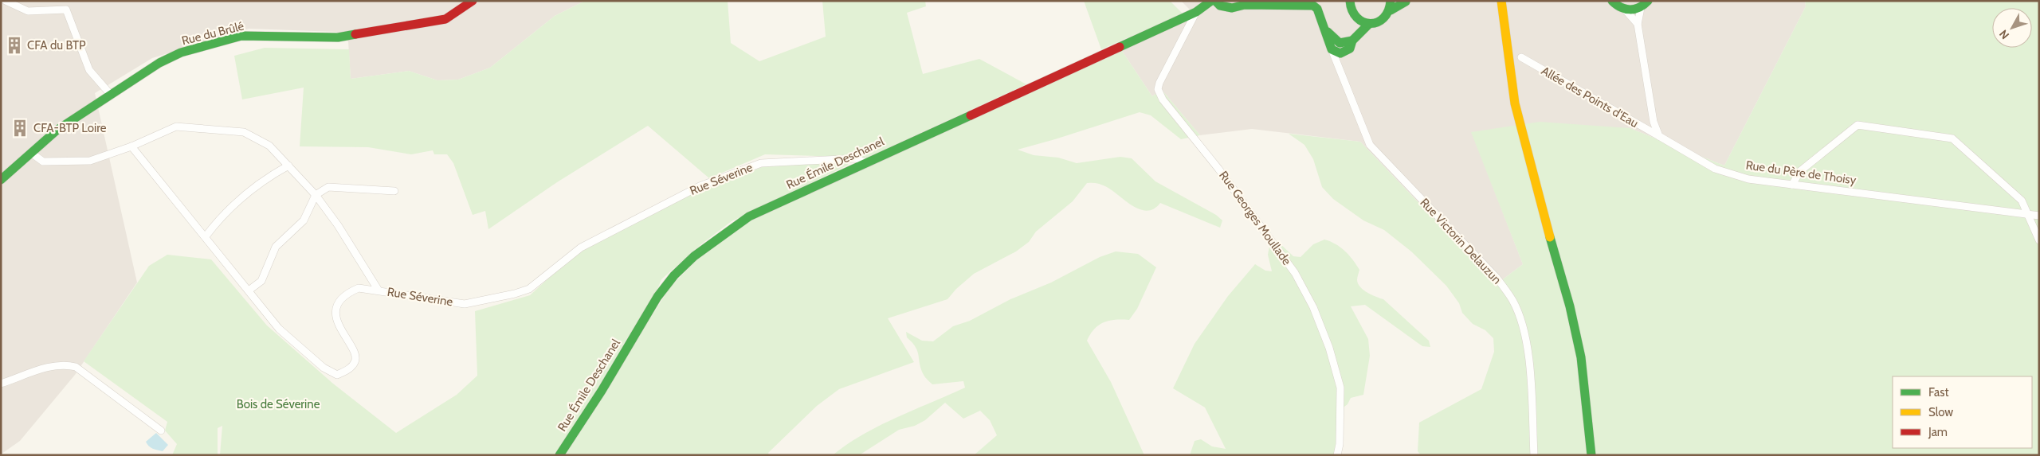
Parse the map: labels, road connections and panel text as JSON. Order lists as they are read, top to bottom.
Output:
{
  "streets": {
    "main road": ["Rue du Brûlé", "Rue Émile Deschanel"],
    "street": [
      "Allée des Points d'Eau",
      "Rue du Père de Thoisy",
      "Rue Séverine",
      "Rue Georges Moullade",
      "Rue Victorin Delauzun"
    ]
  },
  "crossings": [
    ["Allée des Points d'Eau", "Rue du Père de Thoisy"],
    ["Rue Émile Deschanel", "Rue Séverine"],
    ["Rue Émile Deschanel", "Rue Georges Moullade"]
  ],
  "parks": ["Bois de Séverine"],
  "places": {
    "building": ["CFA du BTP", "CFA-BTP Loire"]
  },
  "legend": ["Fast", "Slow", "Jam"],
  "north": "bottom left"
}
